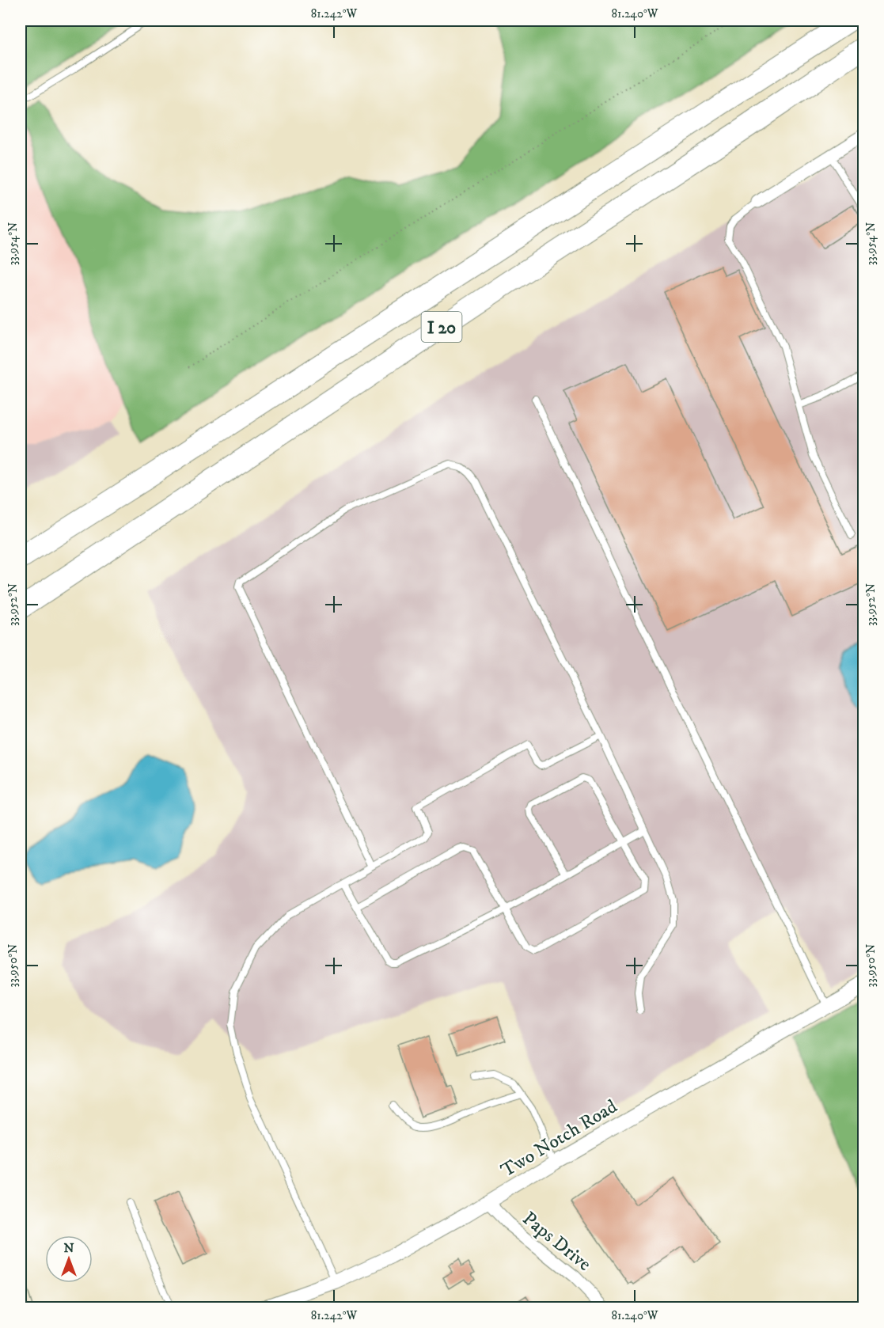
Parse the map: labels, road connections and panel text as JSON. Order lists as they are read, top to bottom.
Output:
{
  "streets": {
    "highway": ["I 20"],
    "street": ["Two Notch Road", "Paps Drive"]
  },
  "crossings": [
    ["Two Notch Road", "Paps Drive"]
  ],
  "north": "top",
  "coordinates": [
    "81.242°W",
    "81.240°W",
    "33.954°N",
    "33.952°N",
    "33.950°N"
  ]
}
